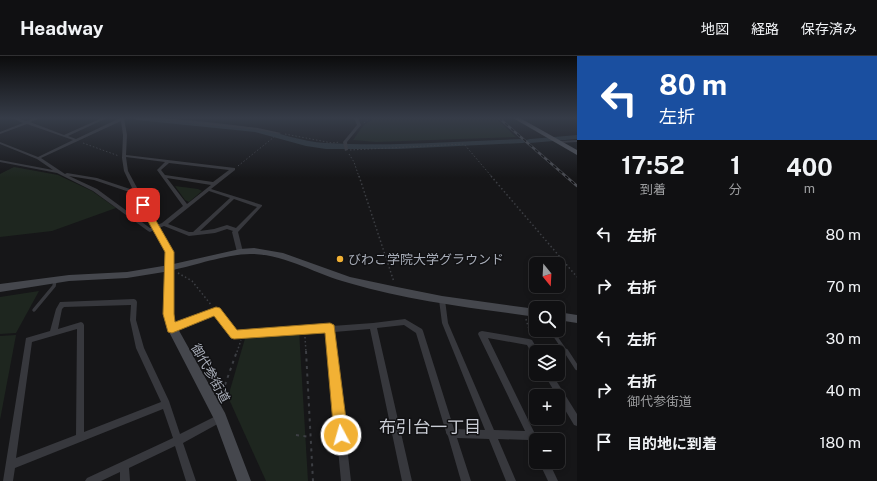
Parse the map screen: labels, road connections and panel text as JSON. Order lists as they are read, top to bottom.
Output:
{
  "streets": {
    "street": ["御代参街道"]
  },
  "districts": ["布引台一丁目"],
  "places": ["びわこ学院大学グラウンド"],
  "north": "bottom",
  "page": {
    "header": "Headway",
    "nav": ["地図", "経路", "保存済み"],
    "turn": ["80 m", "左折"],
    "eta": [
      "17:52",
      "到着",
      "1",
      "分",
      "400",
      "m"
    ],
    "list": [
      {
        "name": "左折",
        "value": "80 m"
      },
      {
        "name": "右折",
        "value": "70 m"
      },
      {
        "name": "左折",
        "value": "30 m"
      },
      {
        "name": "右折",
        "note": "御代参街道",
        "value": "40 m"
      },
      {
        "name": "目的地に到着",
        "value": "180 m"
      }
    ],
    "map_buttons": ["+", "−"]
  }
}
